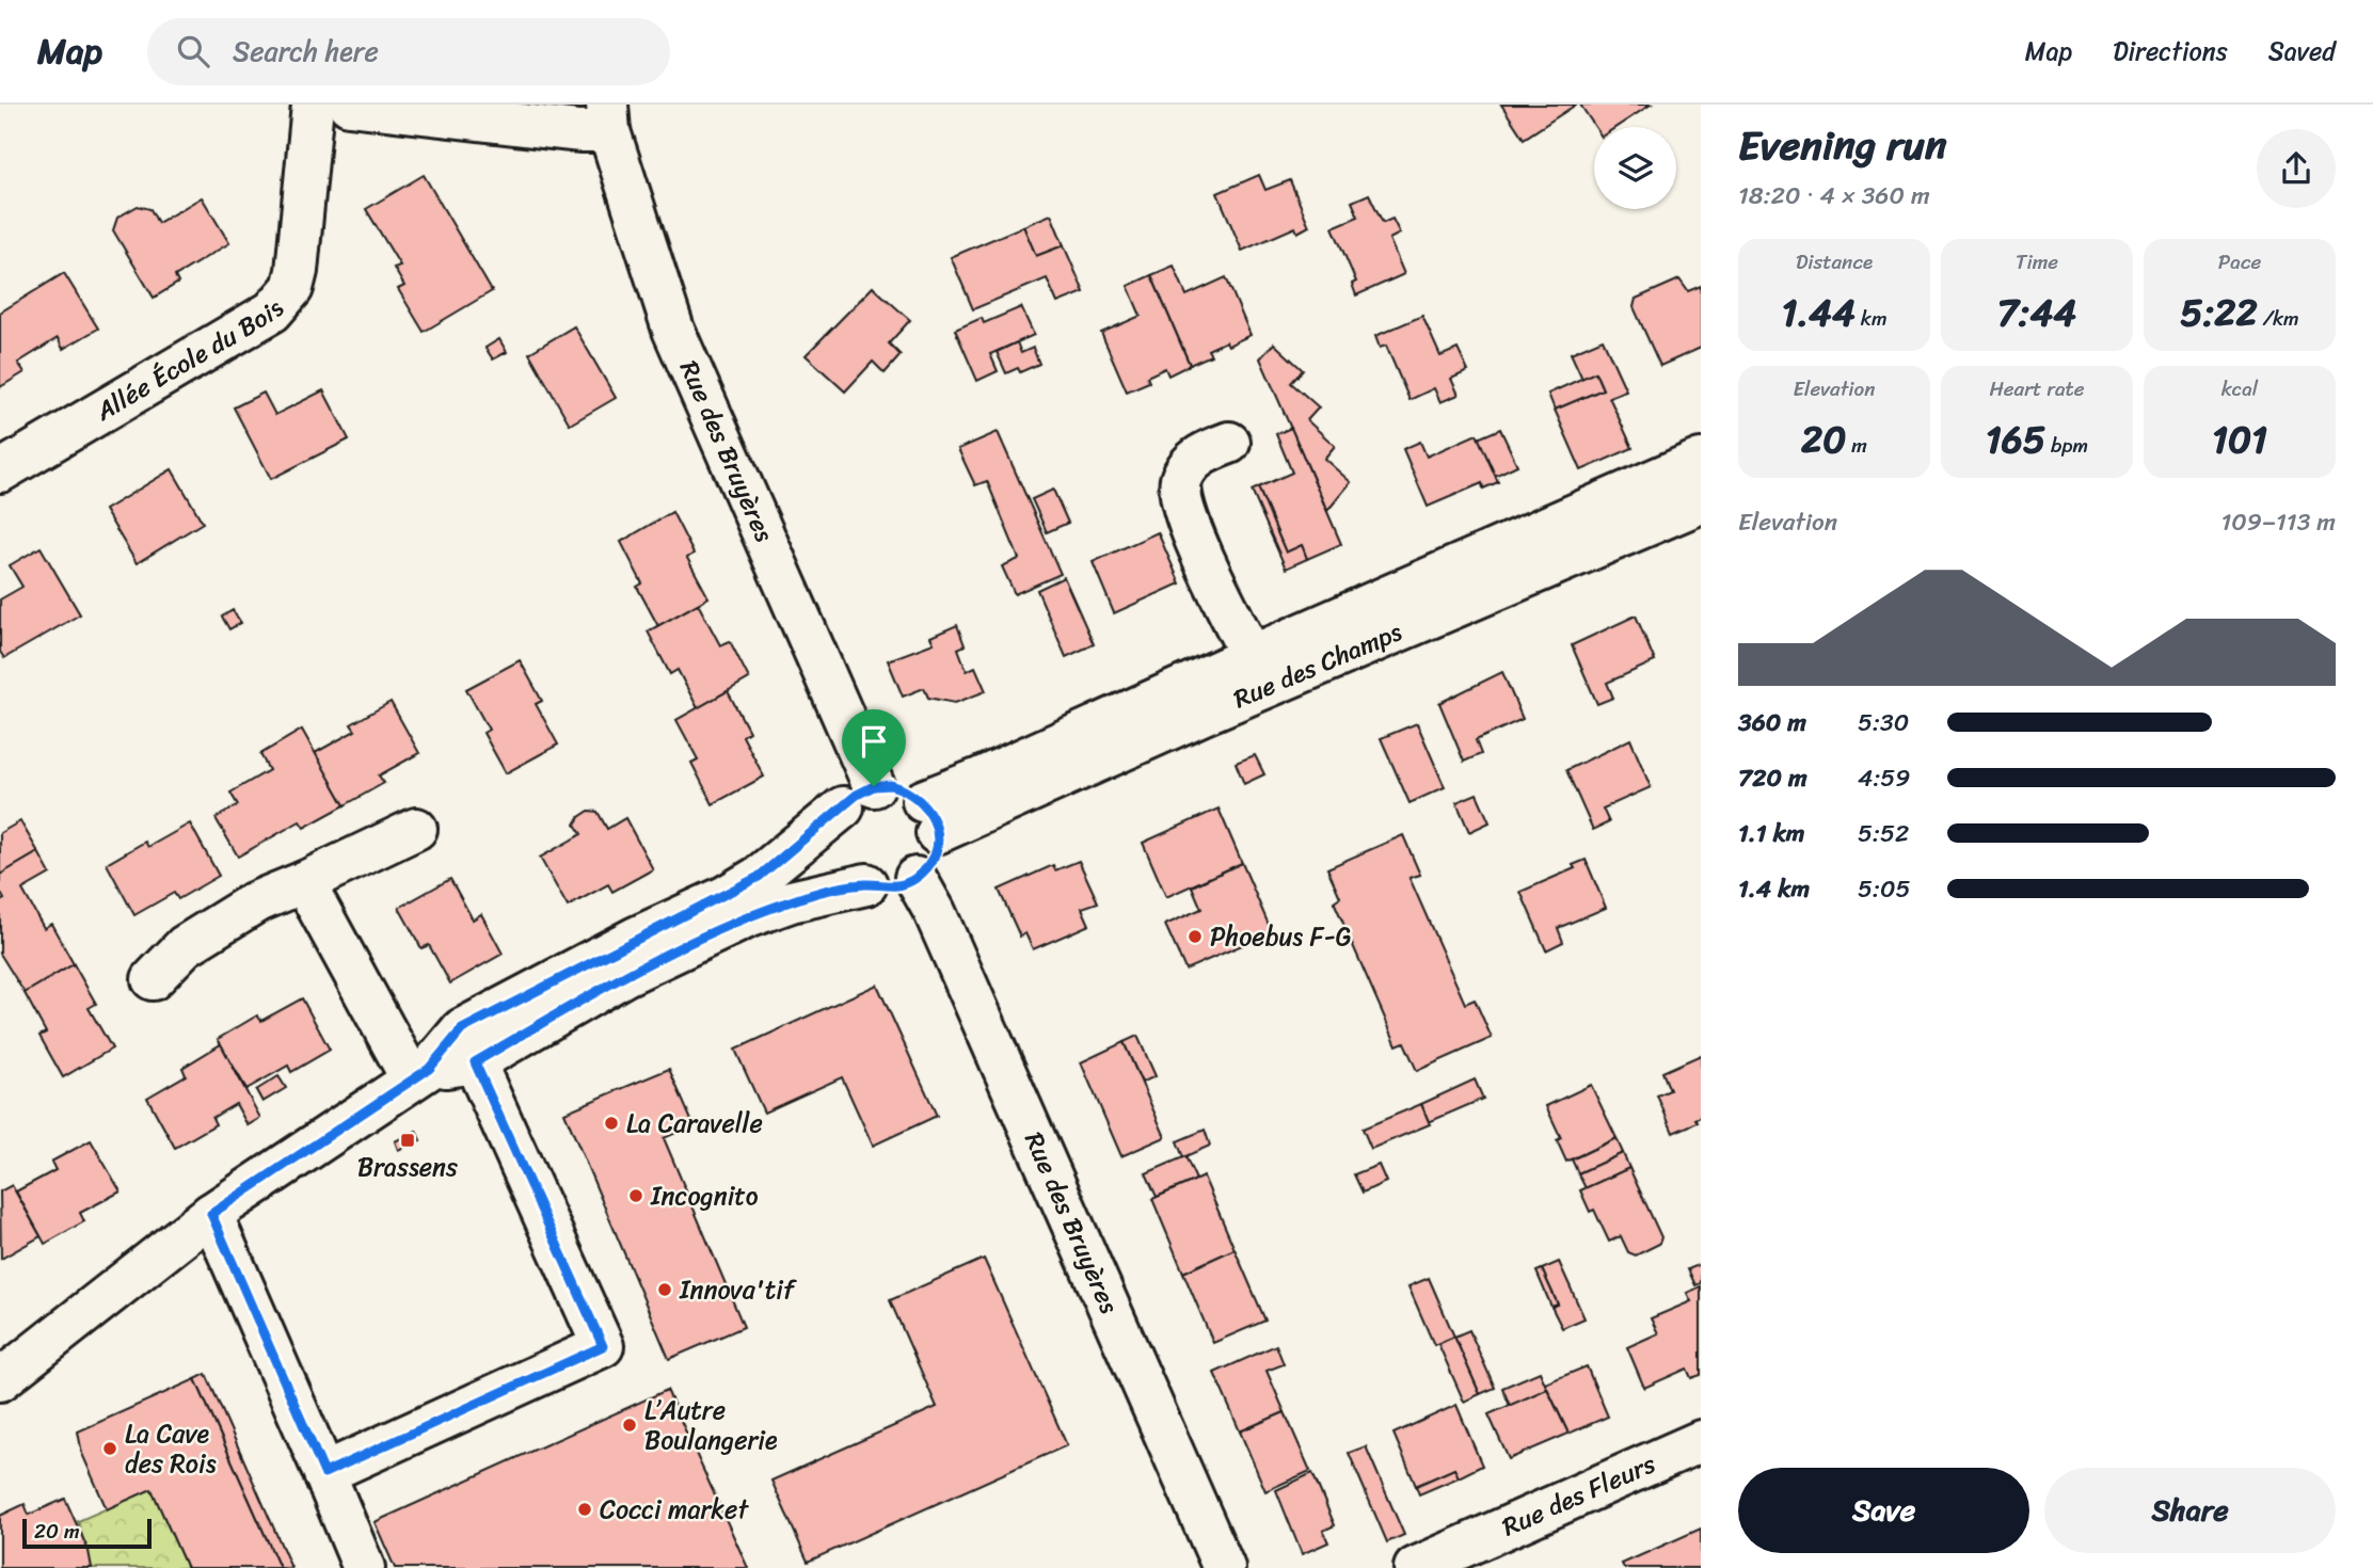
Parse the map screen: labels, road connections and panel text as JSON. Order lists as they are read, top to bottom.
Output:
{
  "streets": {
    "street": [
      "Allée École du Bois",
      "Rue des Bruyères",
      "Rue des Champs",
      "Rue des Fleurs"
    ]
  },
  "crossings": [
    ["Rue des Bruyères", "Rue des Champs"]
  ],
  "places": {
    "other": [
      "Phoebus F-G",
      "La Caravelle",
      "Incognito",
      "Innova'tif",
      "L’Autre Boulangerie",
      "La Cave des Rois",
      "Cocci market"
    ],
    "transit": ["Brassens"]
  },
  "scale_bar": "20 m",
  "page": {
    "header": "Map",
    "search": "Search here",
    "nav": ["Map", "Directions", "Saved"],
    "heading": ["Evening run", "18:20 · 4 × 360 m"],
    "stats": [
      ["Distance", "1.44 km"],
      ["Time", "7:44"],
      ["Pace", "5:22 /km"],
      ["Elevation", "20 m"],
      ["Heart rate", "165 bpm"],
      ["kcal", "101"]
    ],
    "chart": ["Elevation", "109–113 m"],
    "list": [
      {
        "name": "360 m",
        "note": "5:30"
      },
      {
        "name": "720 m",
        "note": "4:59"
      },
      {
        "name": "1.1 km",
        "note": "5:52"
      },
      {
        "name": "1.4 km",
        "note": "5:05"
      }
    ],
    "buttons": ["Save", "Share"],
    "scale": "20 m"
  }
}
